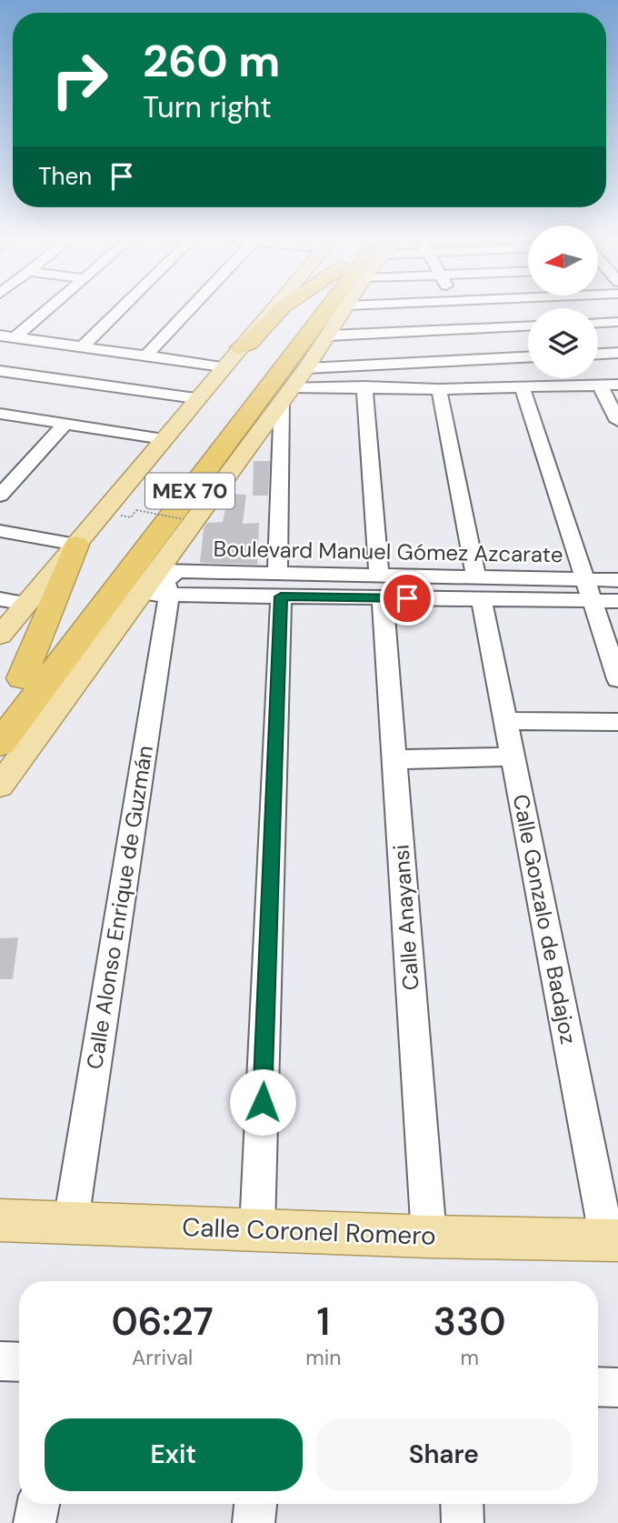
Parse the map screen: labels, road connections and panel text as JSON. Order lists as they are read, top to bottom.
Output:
{
  "streets": {
    "highway": ["MEX 70"],
    "main road": ["Calle Coronel Romero"],
    "street": [
      "Boulevard Manuel Gómez Azcarate",
      "Calle Alonso Enrique de Guzmán",
      "Calle Anayansi",
      "Calle Gonzalo de Badajoz"
    ]
  },
  "crossings": [
    ["MEX 70", "Boulevard Manuel Gómez Azcarate"],
    ["MEX 70", "Calle Alonso Enrique de Guzmán"],
    ["Boulevard Manuel Gómez Azcarate", "Calle Alonso Enrique de Guzmán"],
    ["Boulevard Manuel Gómez Azcarate", "Calle Anayansi"],
    ["Boulevard Manuel Gómez Azcarate", "Calle Gonzalo de Badajoz"],
    ["Calle Alonso Enrique de Guzmán", "Calle Coronel Romero"],
    ["Calle Anayansi", "Calle Coronel Romero"],
    ["Calle Gonzalo de Badajoz", "Calle Coronel Romero"]
  ],
  "north": "left",
  "page": {
    "turn": ["260 m", "Turn right"],
    "then": "Then",
    "eta": [
      "06:27",
      "Arrival",
      "1",
      "min",
      "330",
      "m"
    ],
    "buttons": ["Exit", "Share"]
  }
}
